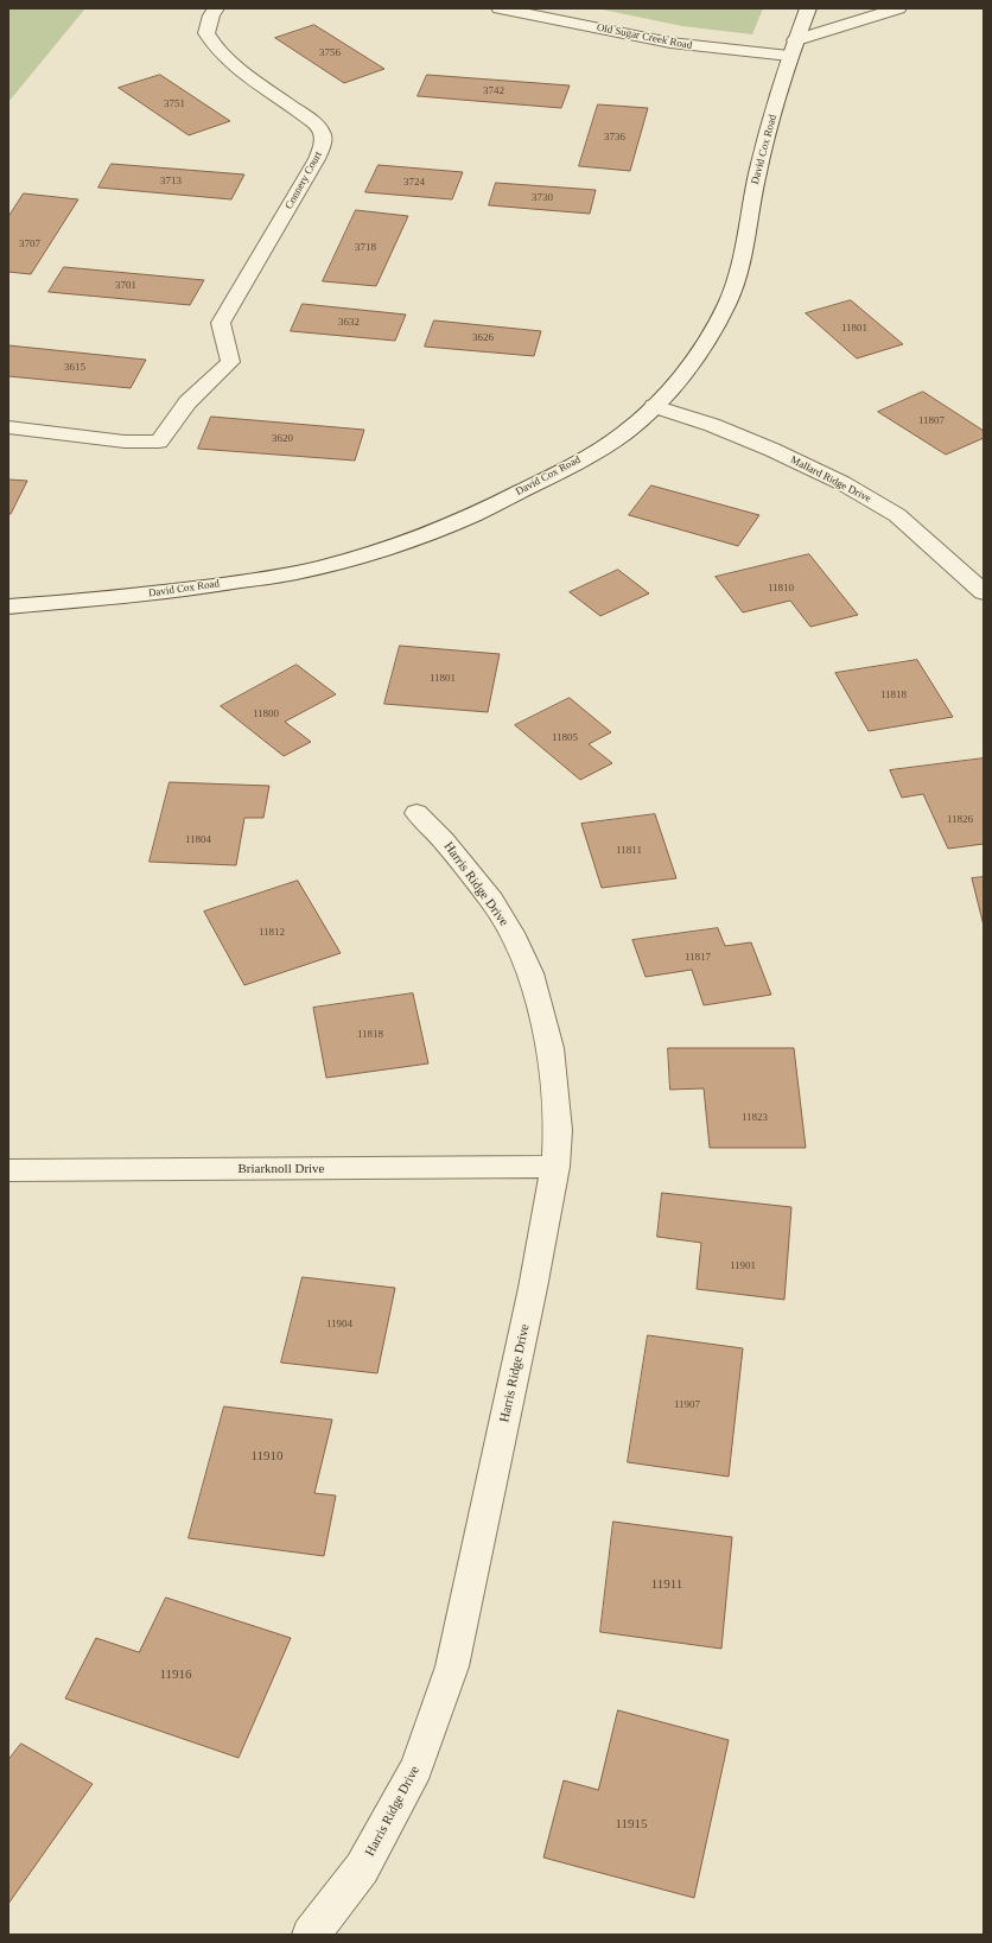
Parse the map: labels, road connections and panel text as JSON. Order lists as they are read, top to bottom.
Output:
{
  "streets": {
    "street": [
      "Old Sugar Creek Road",
      "David Cox Road",
      "Connery Court",
      "Mallard Ridge Drive",
      "Harris Ridge Drive",
      "Briarknoll Drive"
    ]
  },
  "crossings": [
    ["Old Sugar Creek Road", "David Cox Road"],
    ["David Cox Road", "Mallard Ridge Drive"],
    ["Harris Ridge Drive", "Briarknoll Drive"]
  ],
  "house_numbers": [
    "3756",
    "3742",
    "3751",
    "3736",
    "3713",
    "3724",
    "3730",
    "3707",
    "3718",
    "3701",
    "3632",
    "11801",
    "3626",
    "3615",
    "11807",
    "3620",
    "11810",
    "11801",
    "11818",
    "11800",
    "11805",
    "11826",
    "11804",
    "11811",
    "11812",
    "11817",
    "11818",
    "11823",
    "11901",
    "11904",
    "11907",
    "11910",
    "11911",
    "11916",
    "11915"
  ]
}
